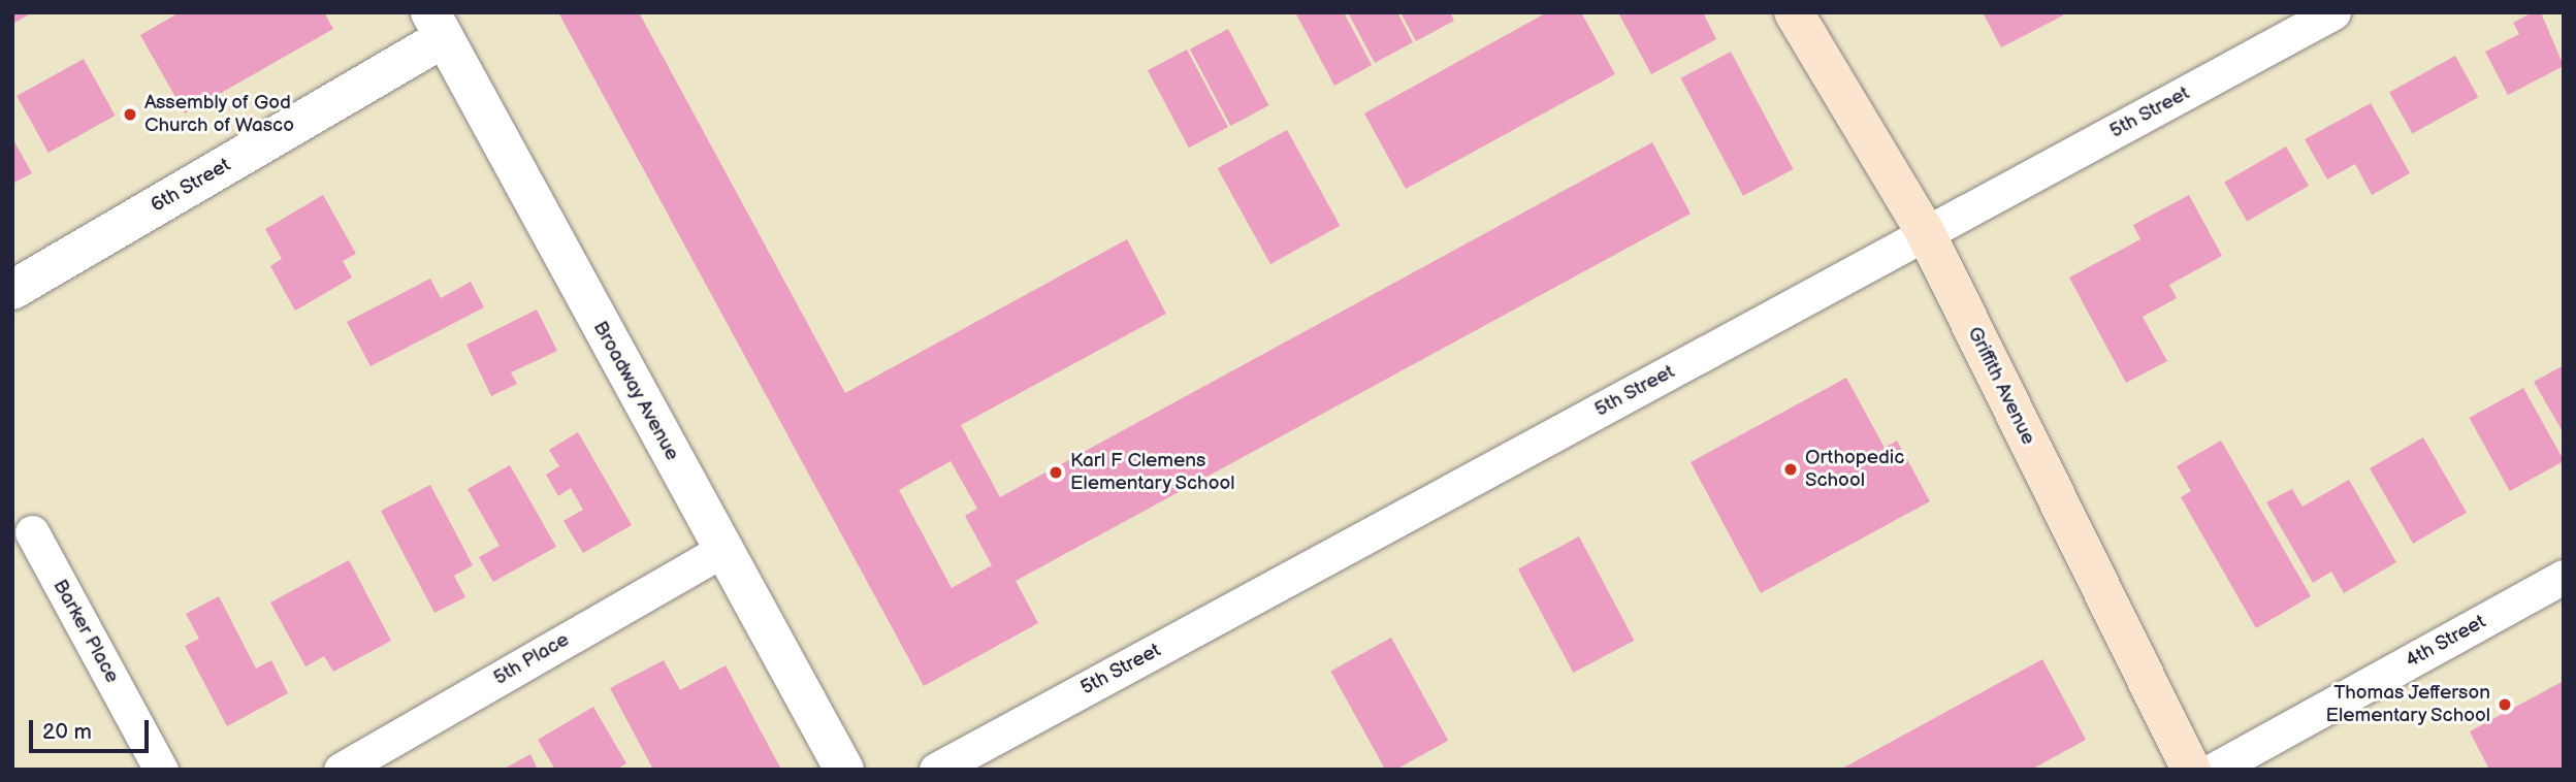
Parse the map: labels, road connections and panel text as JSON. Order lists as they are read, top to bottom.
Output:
{
  "streets": {
    "main road": ["Griffith Avenue"],
    "street": [
      "5th Street",
      "6th Street",
      "Broadway Avenue",
      "Barker Place",
      "4th Street",
      "5th Place"
    ]
  },
  "crossings": [
    ["5th Street", "Griffith Avenue"],
    ["6th Street", "Broadway Avenue"],
    ["Broadway Avenue", "5th Place"]
  ],
  "places": [
    "Assembly of God Church of Wasco",
    "Orthopedic School",
    "Karl F Clemens Elementary School",
    "Thomas Jefferson Elementary School"
  ],
  "scale_bar": "20 m"
}
